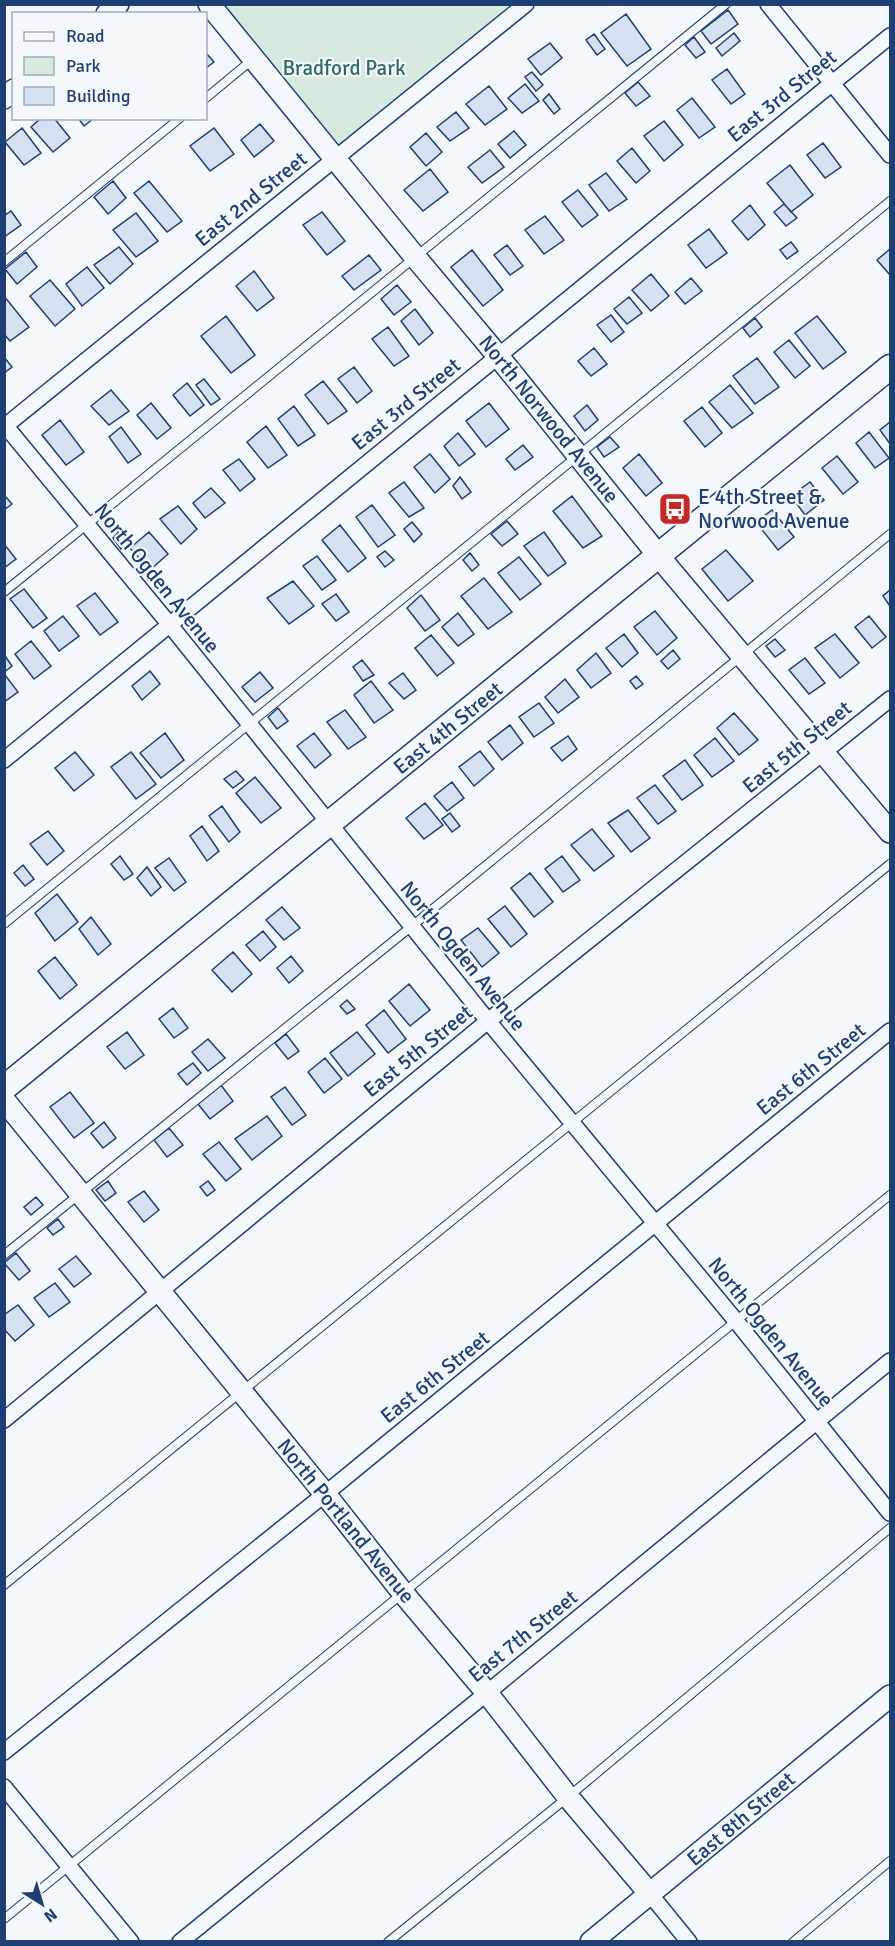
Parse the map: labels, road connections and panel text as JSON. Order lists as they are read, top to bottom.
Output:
{
  "streets": {
    "main road": ["East 4th Street"],
    "street": [
      "East 3rd Street",
      "East 2nd Street",
      "North Norwood Avenue",
      "North Ogden Avenue",
      "East 5th Street",
      "East 6th Street",
      "North Portland Avenue",
      "East 7th Street",
      "East 8th Street"
    ]
  },
  "crossings": [
    ["East 3rd Street", "North Norwood Avenue"],
    ["East 3rd Street", "North Ogden Avenue"],
    ["East 2nd Street", "North Norwood Avenue"],
    ["East 2nd Street", "North Ogden Avenue"],
    ["North Norwood Avenue", "East 4th Street"],
    ["North Norwood Avenue", "East 5th Street"],
    ["North Ogden Avenue", "East 4th Street"],
    ["North Ogden Avenue", "East 5th Street"],
    ["North Ogden Avenue", "East 6th Street"],
    ["North Ogden Avenue", "East 7th Street"],
    ["East 5th Street", "North Portland Avenue"],
    ["East 6th Street", "North Portland Avenue"],
    ["North Portland Avenue", "East 7th Street"],
    ["North Portland Avenue", "East 8th Street"]
  ],
  "parks": ["Bradford Park"],
  "places": {
    "bus stop": ["E 4th Street & Norwood Avenue"]
  },
  "legend": ["Road", "Park", "Building"],
  "north": "bottom right"
}
